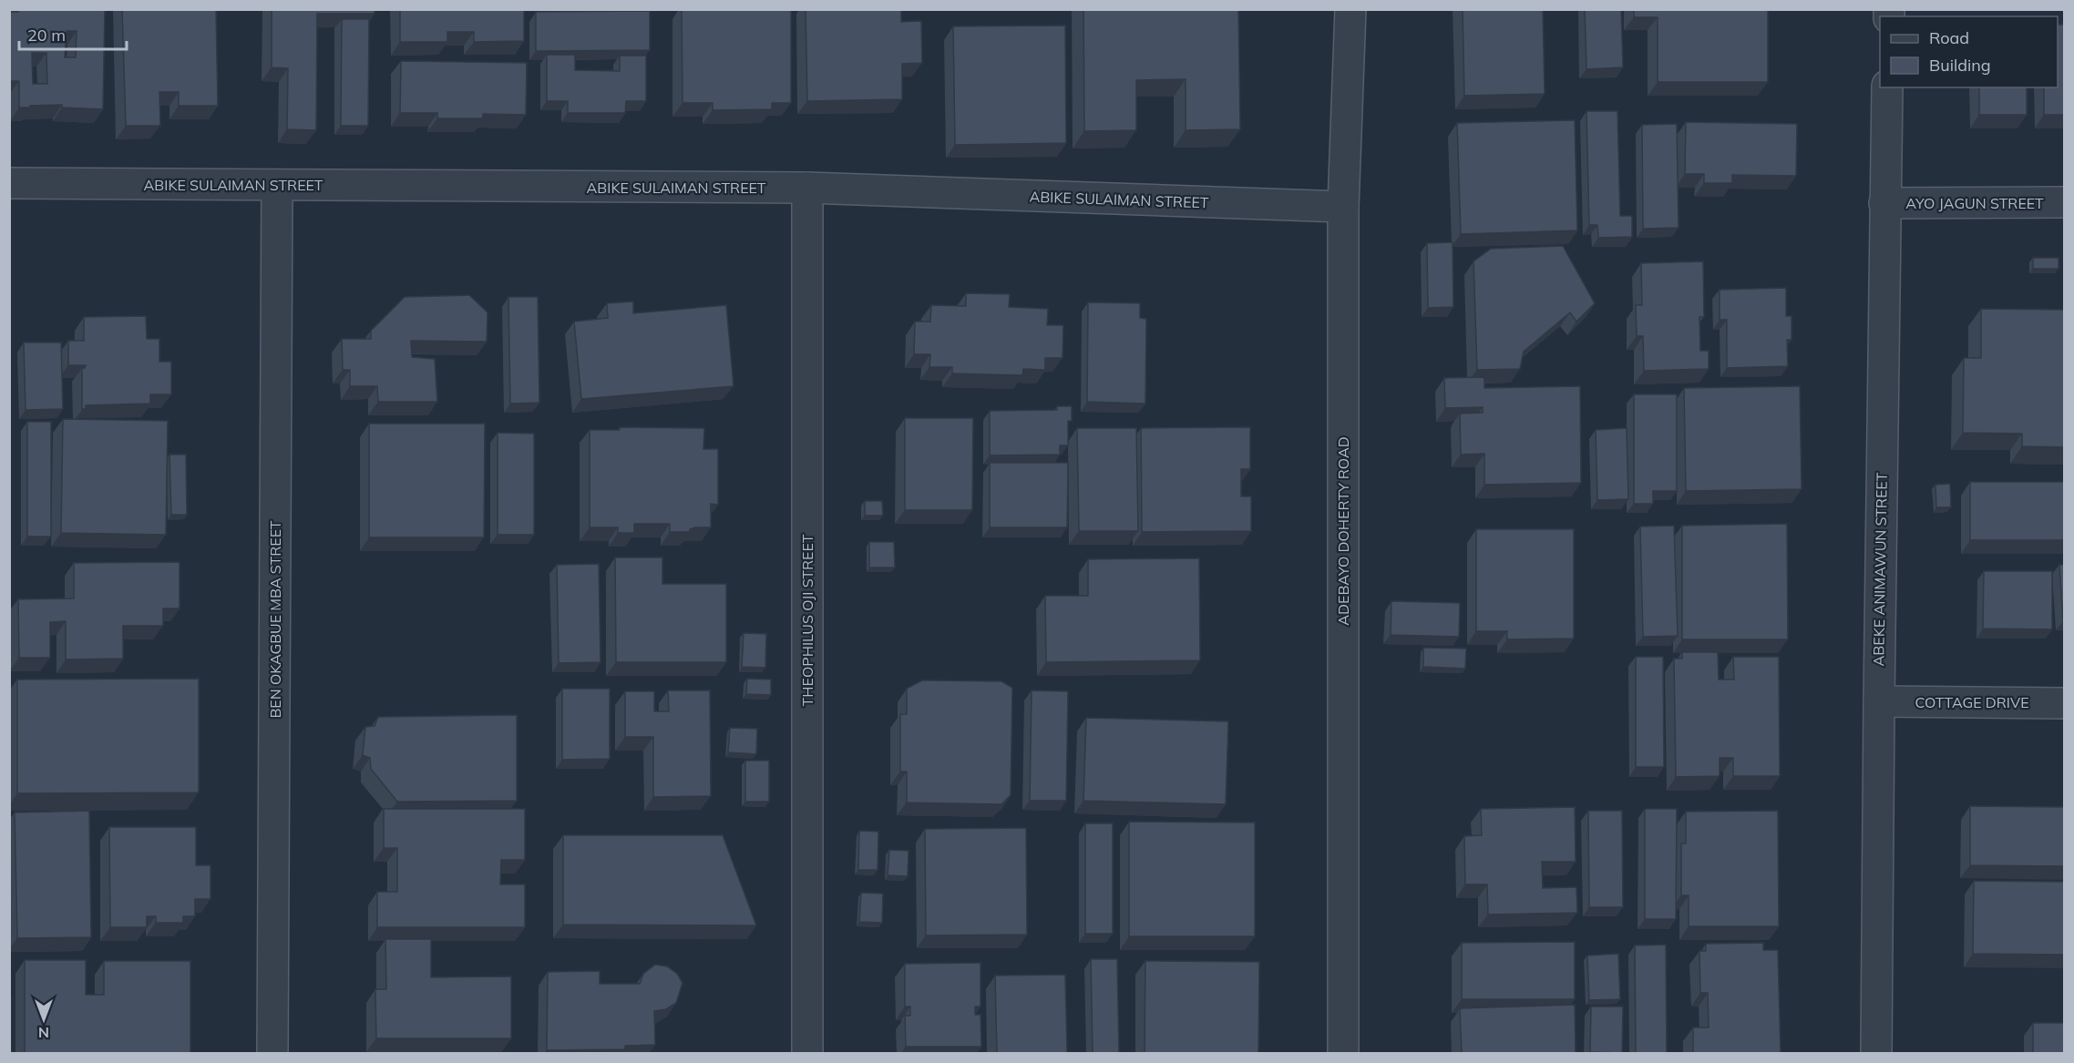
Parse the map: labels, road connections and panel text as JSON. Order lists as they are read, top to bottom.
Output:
{
  "streets": {
    "street": [
      "ABIKE SULAIMAN STREET",
      "AYO JAGUN STREET",
      "ADEBAYO DOHERTY ROAD",
      "ABEKE ANIMAWUN STREET",
      "BEN OKAGBUE MBA STREET",
      "THEOPHILUS OJI STREET",
      "COTTAGE DRIVE"
    ]
  },
  "crossings": [
    ["ABIKE SULAIMAN STREET", "ADEBAYO DOHERTY ROAD"],
    ["ABIKE SULAIMAN STREET", "BEN OKAGBUE MBA STREET"],
    ["ABIKE SULAIMAN STREET", "THEOPHILUS OJI STREET"],
    ["AYO JAGUN STREET", "ABEKE ANIMAWUN STREET"],
    ["ABEKE ANIMAWUN STREET", "COTTAGE DRIVE"]
  ],
  "legend": ["Road", "Building"],
  "scale_bar": "20 m",
  "north": "bottom"
}
